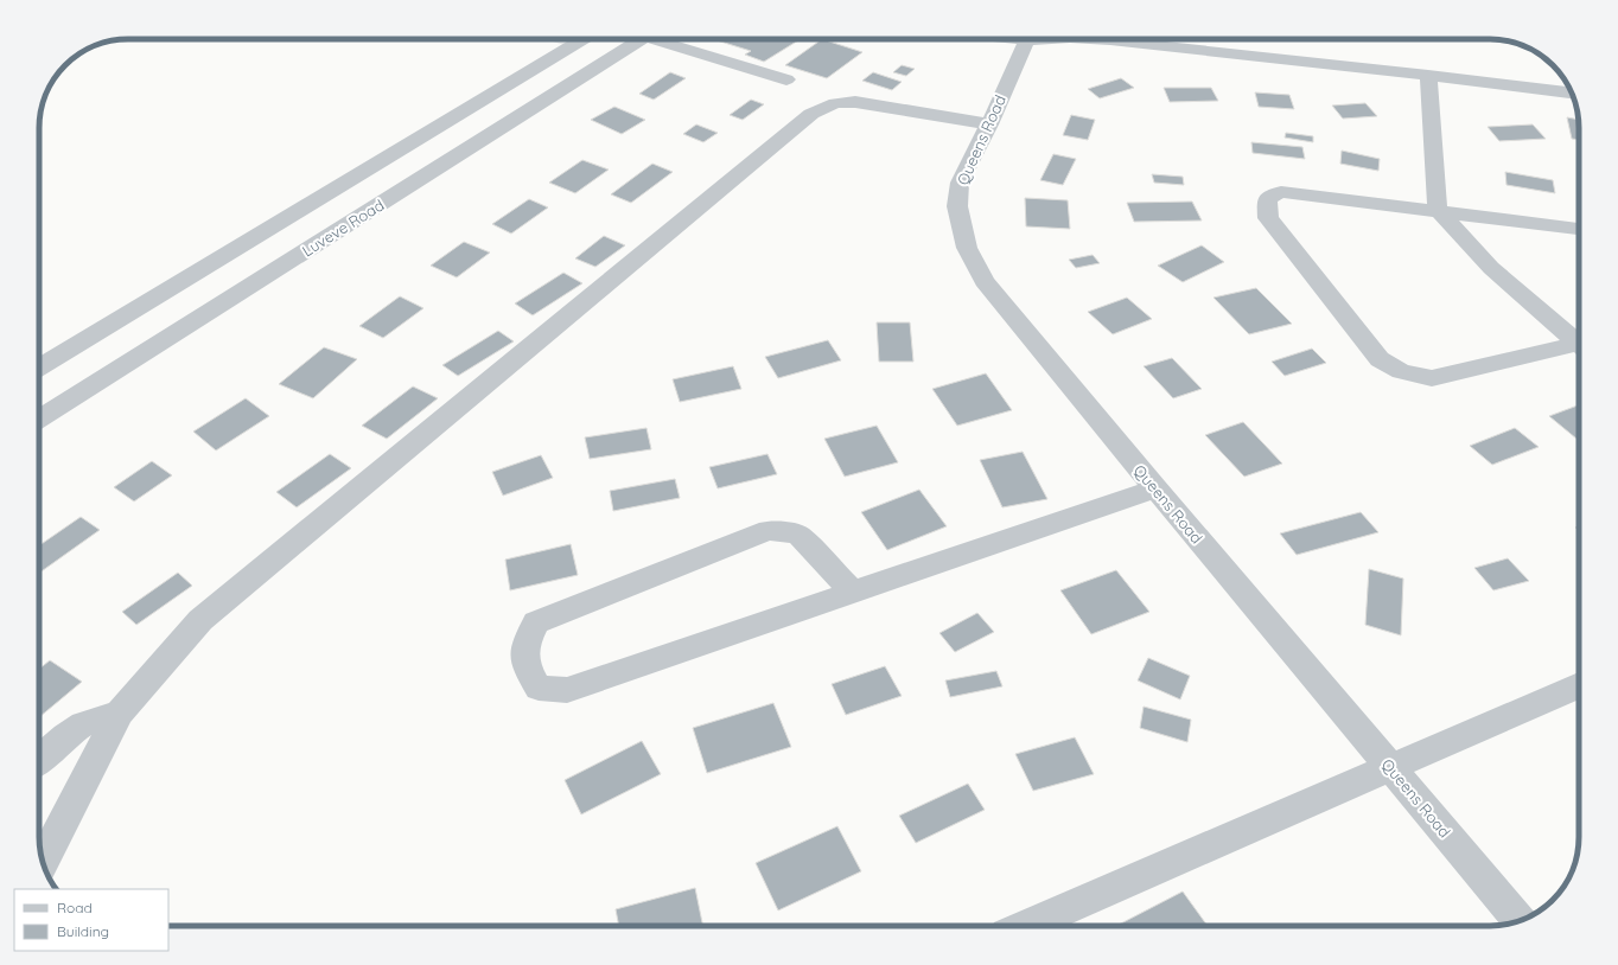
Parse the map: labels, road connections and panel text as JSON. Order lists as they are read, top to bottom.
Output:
{
  "streets": {
    "street": ["Queens Road", "Luveve Road"]
  },
  "legend": ["Road", "Building"]
}
